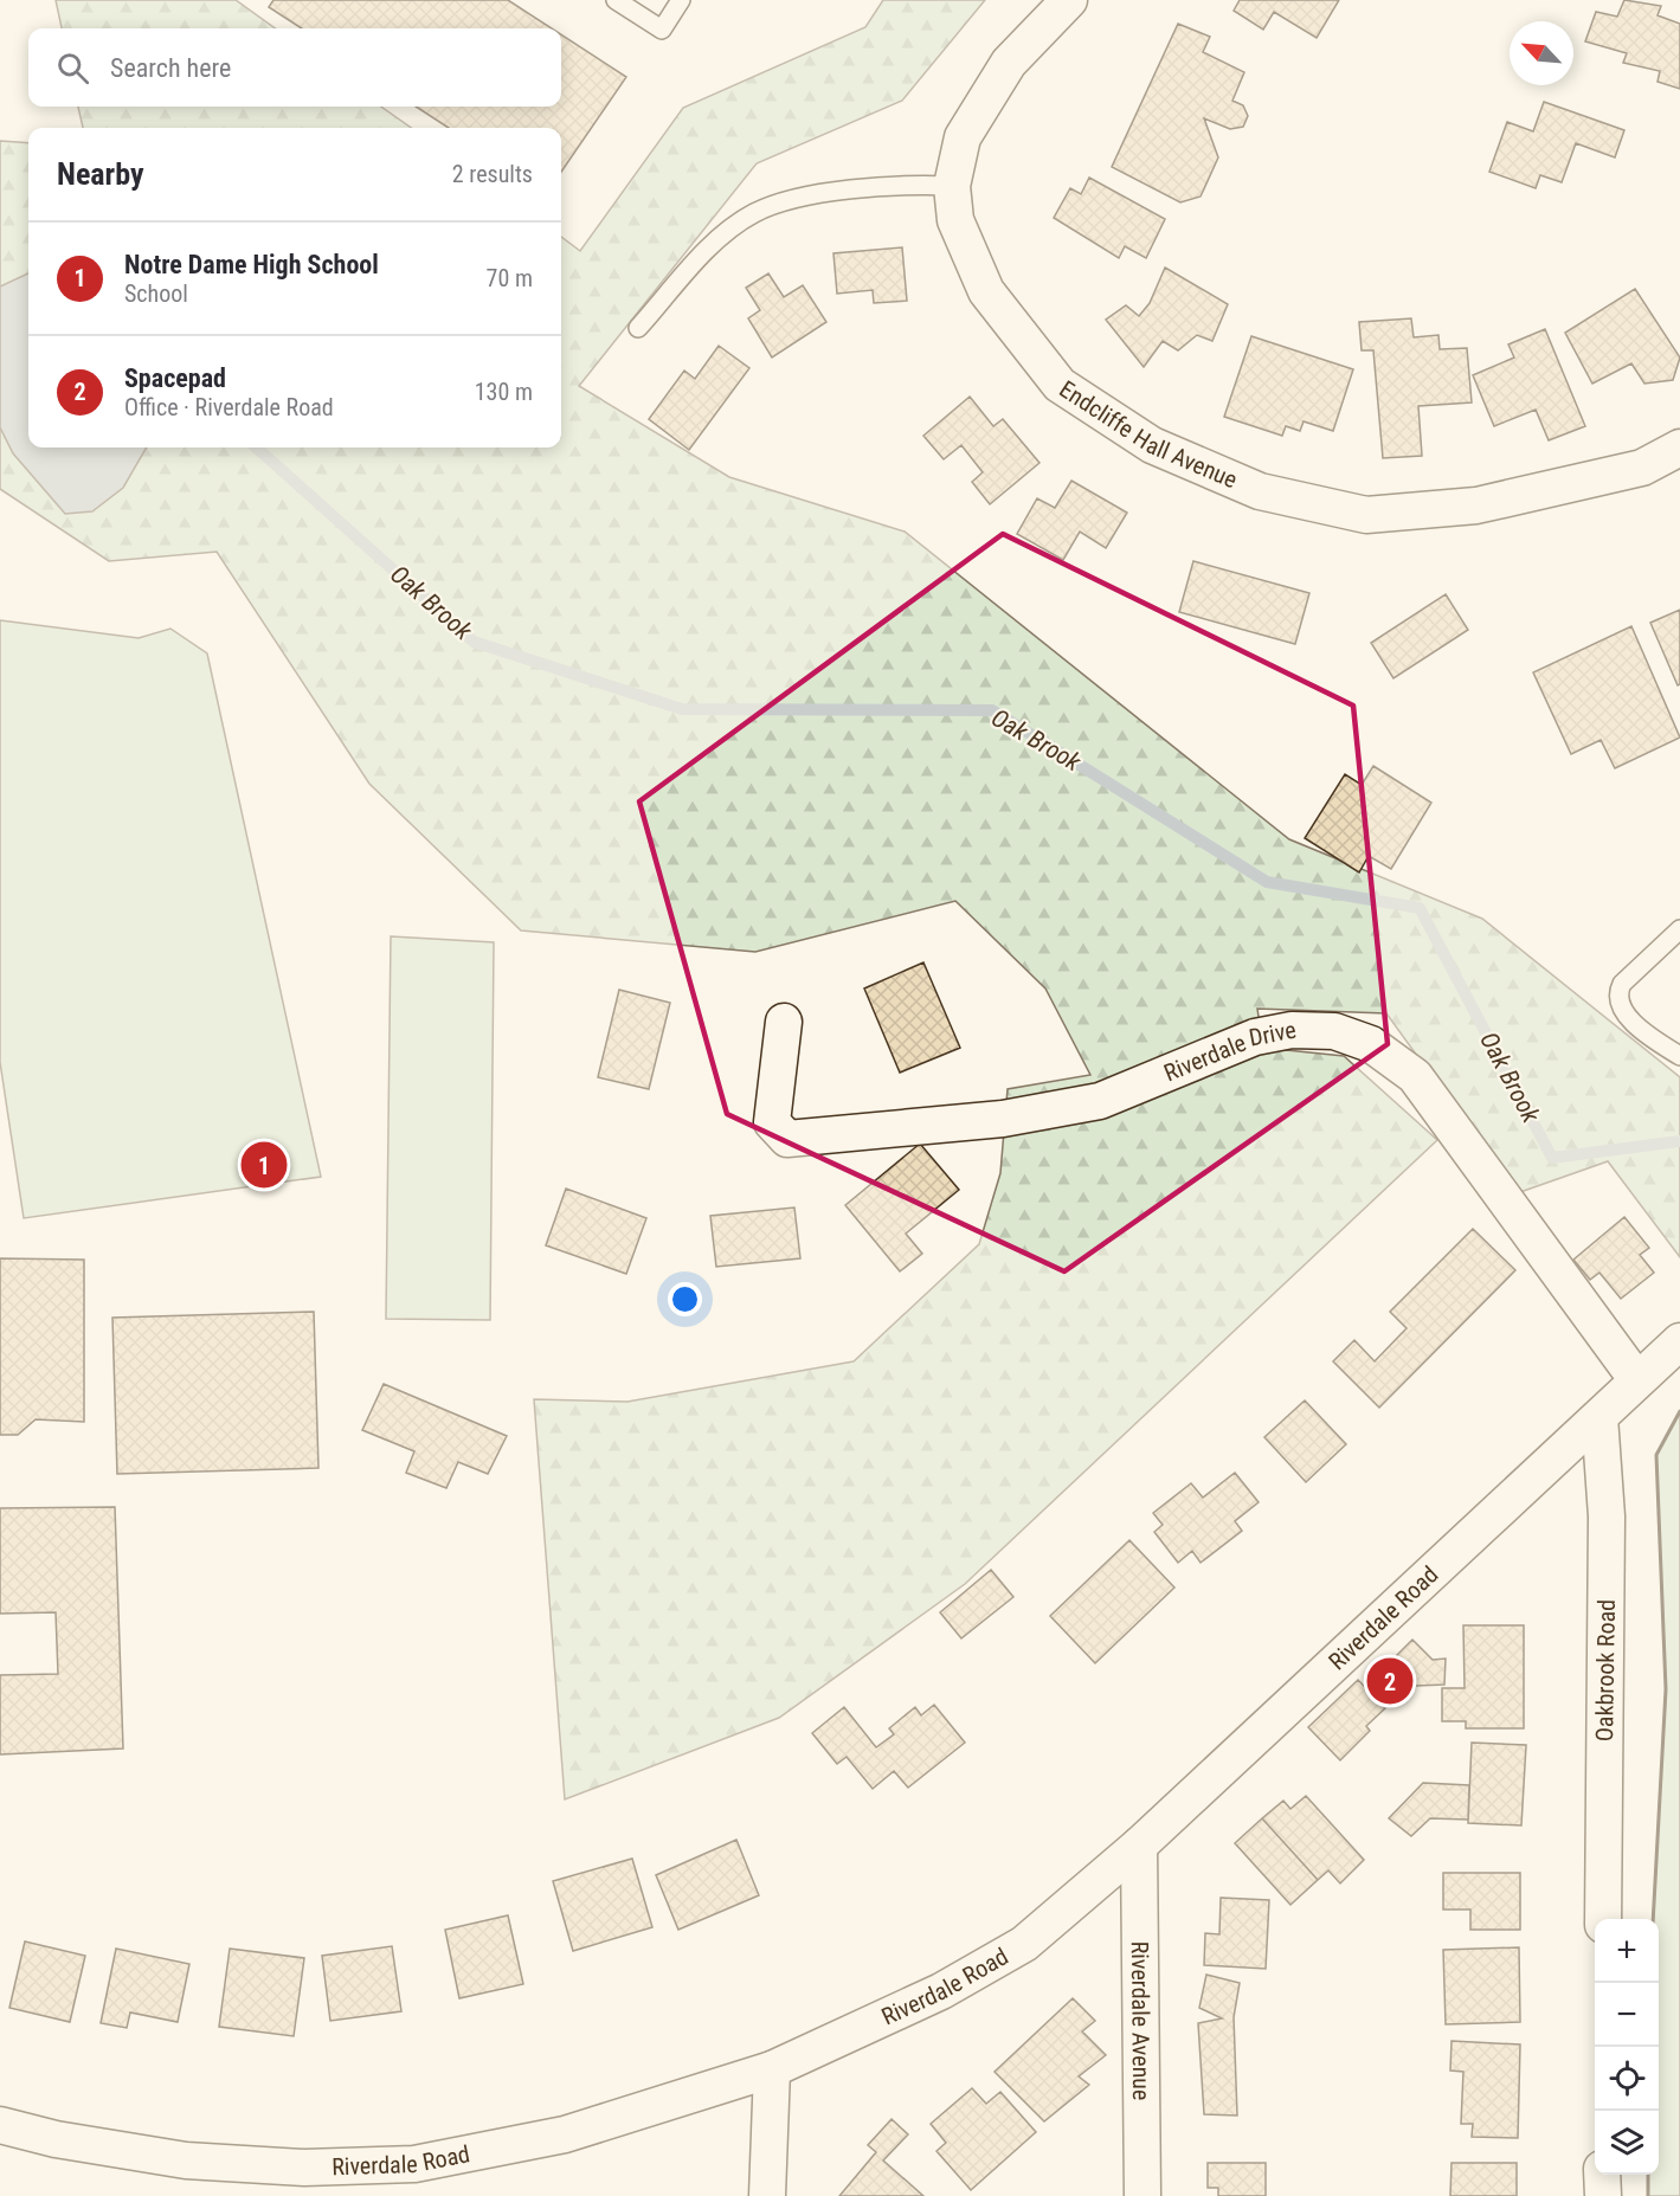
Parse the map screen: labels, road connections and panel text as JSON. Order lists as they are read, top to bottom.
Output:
{
  "streets": {
    "street": [
      "Endcliffe Hall Avenue",
      "Riverdale Drive",
      "Riverdale Road",
      "Oakbrook Road",
      "Riverdale Avenue"
    ]
  },
  "crossings": [
    ["Riverdale Drive", "Riverdale Road"],
    ["Riverdale Road", "Oakbrook Road"],
    ["Riverdale Road", "Riverdale Avenue"]
  ],
  "water": ["Oak Brook"],
  "north": "top left",
  "page": {
    "search": "Search here",
    "heading": ["Nearby", "2 results"],
    "list": [
      {
        "mark": "1",
        "name": "Notre Dame High School",
        "note": "School",
        "value": "70 m"
      },
      {
        "mark": "2",
        "name": "Spacepad",
        "note": "Office · Riverdale Road",
        "value": "130 m"
      }
    ],
    "pins": ["1", "2"],
    "map_buttons": ["+", "−"]
  }
}
